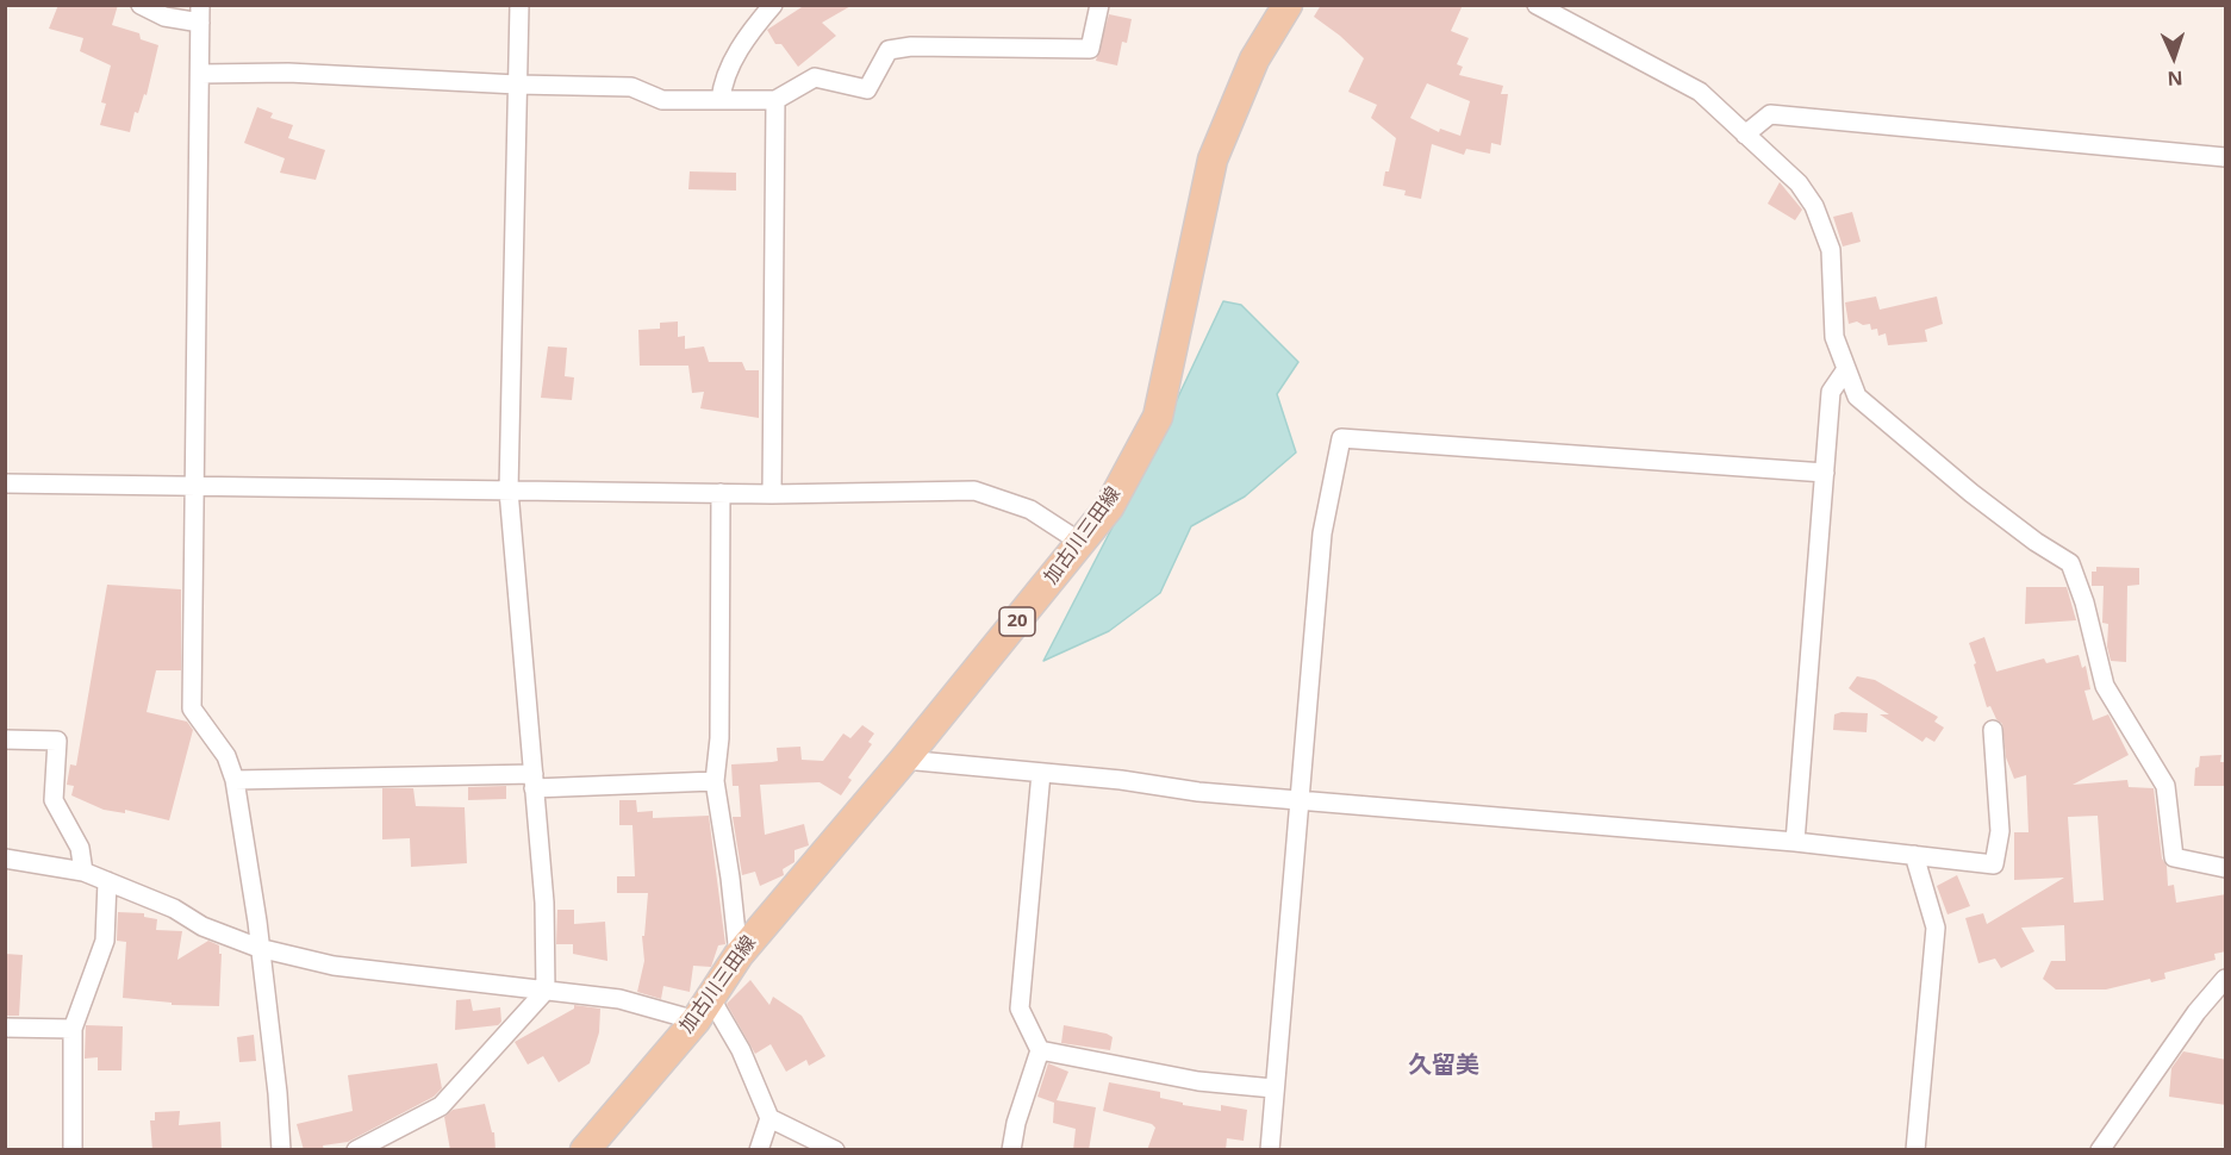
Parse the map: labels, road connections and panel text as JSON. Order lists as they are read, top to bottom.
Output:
{
  "streets": {
    "main road": ["加古川三田線", "20"]
  },
  "districts": ["久留美"],
  "north": "bottom"
}
